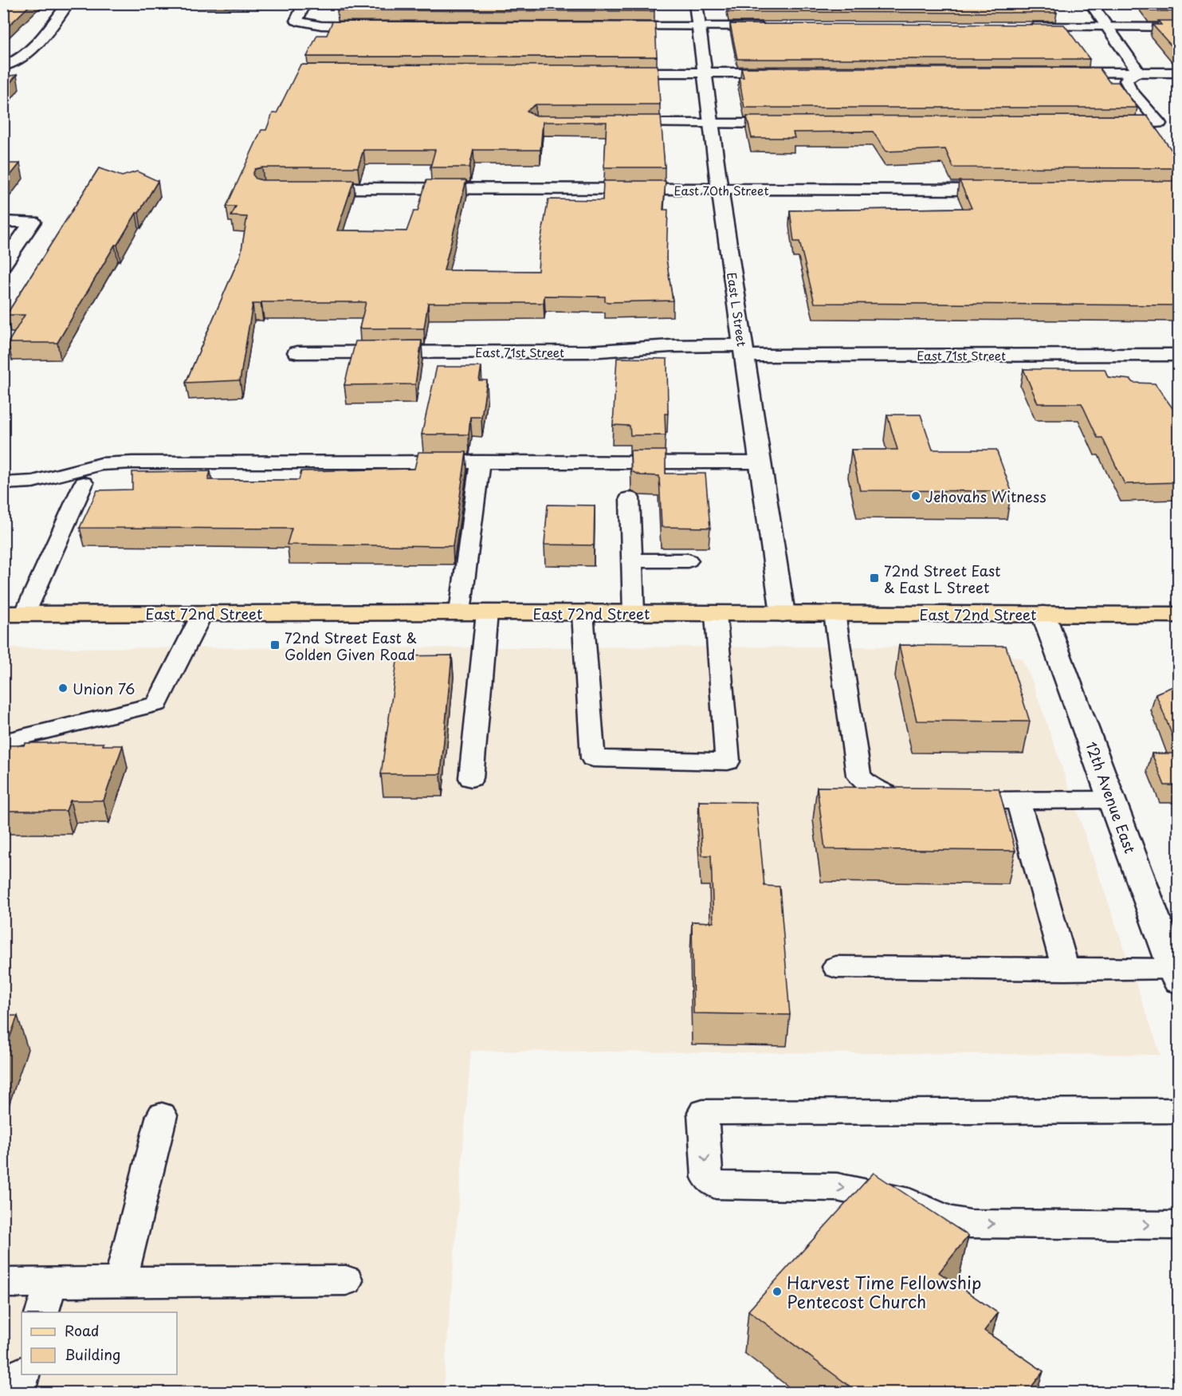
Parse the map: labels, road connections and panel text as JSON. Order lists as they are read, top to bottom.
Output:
{
  "streets": {
    "main road": ["East 72nd Street"],
    "street": [
      "East 70th Street",
      "East L Street",
      "East 71st Street",
      "12th Avenue East"
    ]
  },
  "crossings": [
    ["East 70th Street", "East L Street"],
    ["East L Street", "East 71st Street"],
    ["East L Street", "East 72nd Street"],
    ["East 72nd Street", "12th Avenue East"]
  ],
  "places": {
    "other": ["Jehovahs Witness", "Union 76", "Harvest Time Fellowship Pentecost Church"],
    "transit": ["72nd Street East & East L Street", "72nd Street East & Golden Given Road"]
  },
  "legend": ["Road", "Building"]
}
